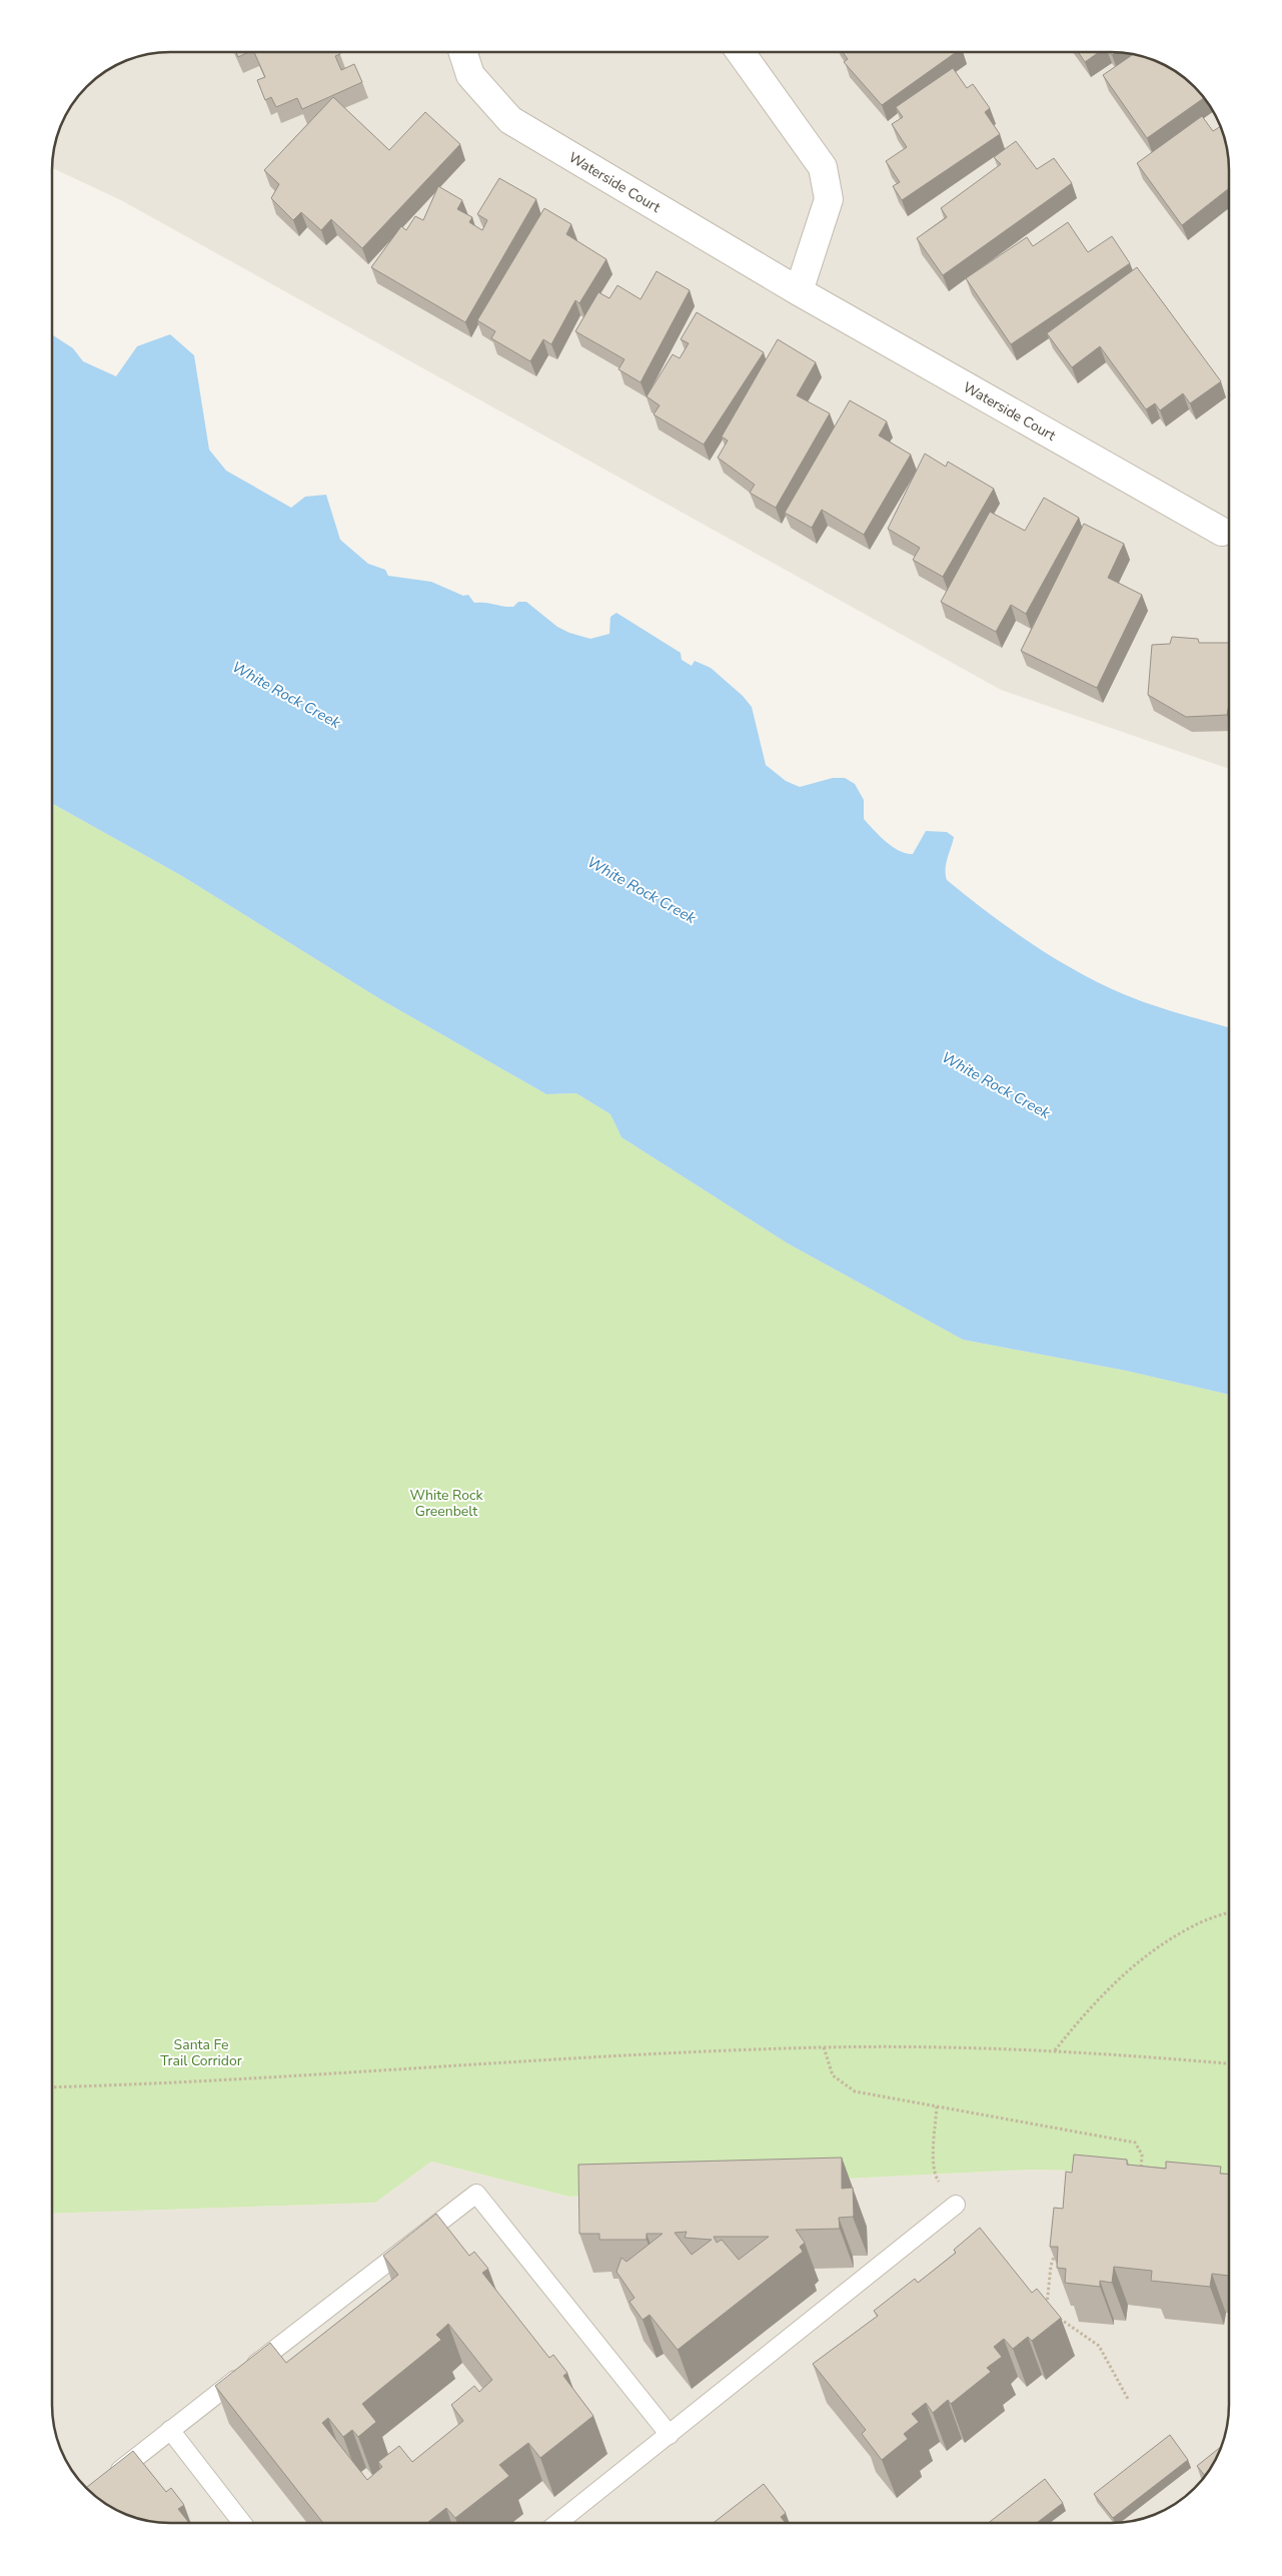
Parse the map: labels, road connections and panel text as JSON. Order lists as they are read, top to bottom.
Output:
{
  "streets": {
    "street": ["Waterside Court"]
  },
  "water": ["White Rock Creek"],
  "parks": ["White Rock Greenbelt", "Santa Fe Trail Corridor"]
}
